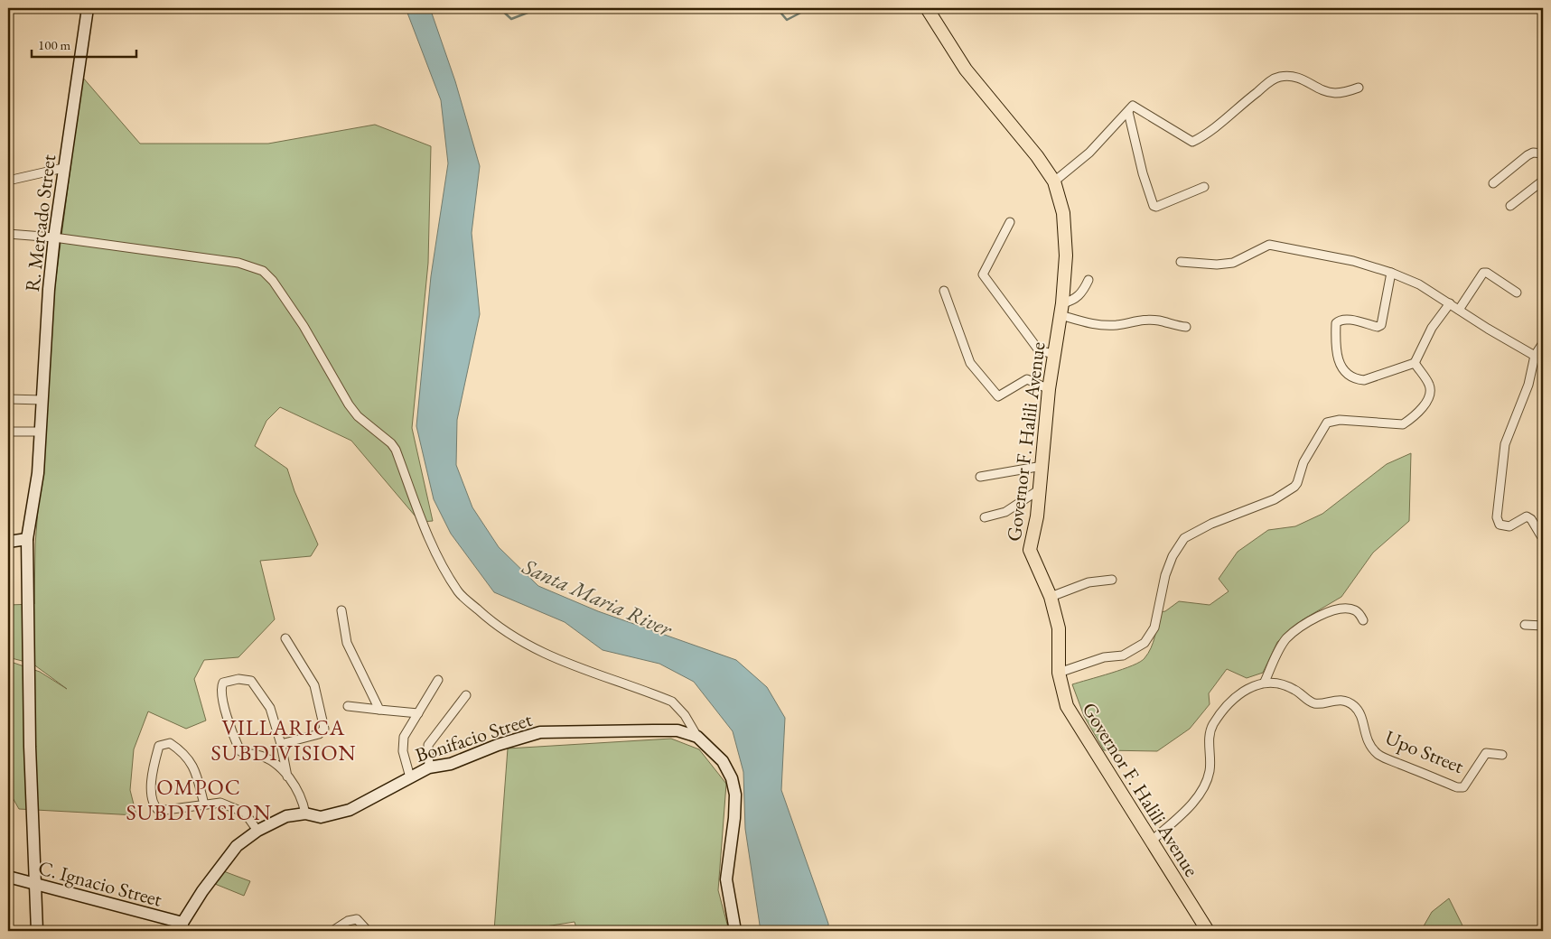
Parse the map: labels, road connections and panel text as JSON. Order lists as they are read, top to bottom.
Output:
{
  "streets": {
    "main road": ["Governor F. Halili Avenue"],
    "street": [
      "R. Mercado Street",
      "Bonifacio Street",
      "Upo Street",
      "C. Ignacio Street"
    ]
  },
  "crossings": [
    ["R. Mercado Street", "C. Ignacio Street"],
    ["Bonifacio Street", "C. Ignacio Street"]
  ],
  "districts": ["VILLARICA SUBDIVISION", "OMPOC SUBDIVISION"],
  "water": ["Santa Maria River"],
  "scale_bar": "100 m"
}
